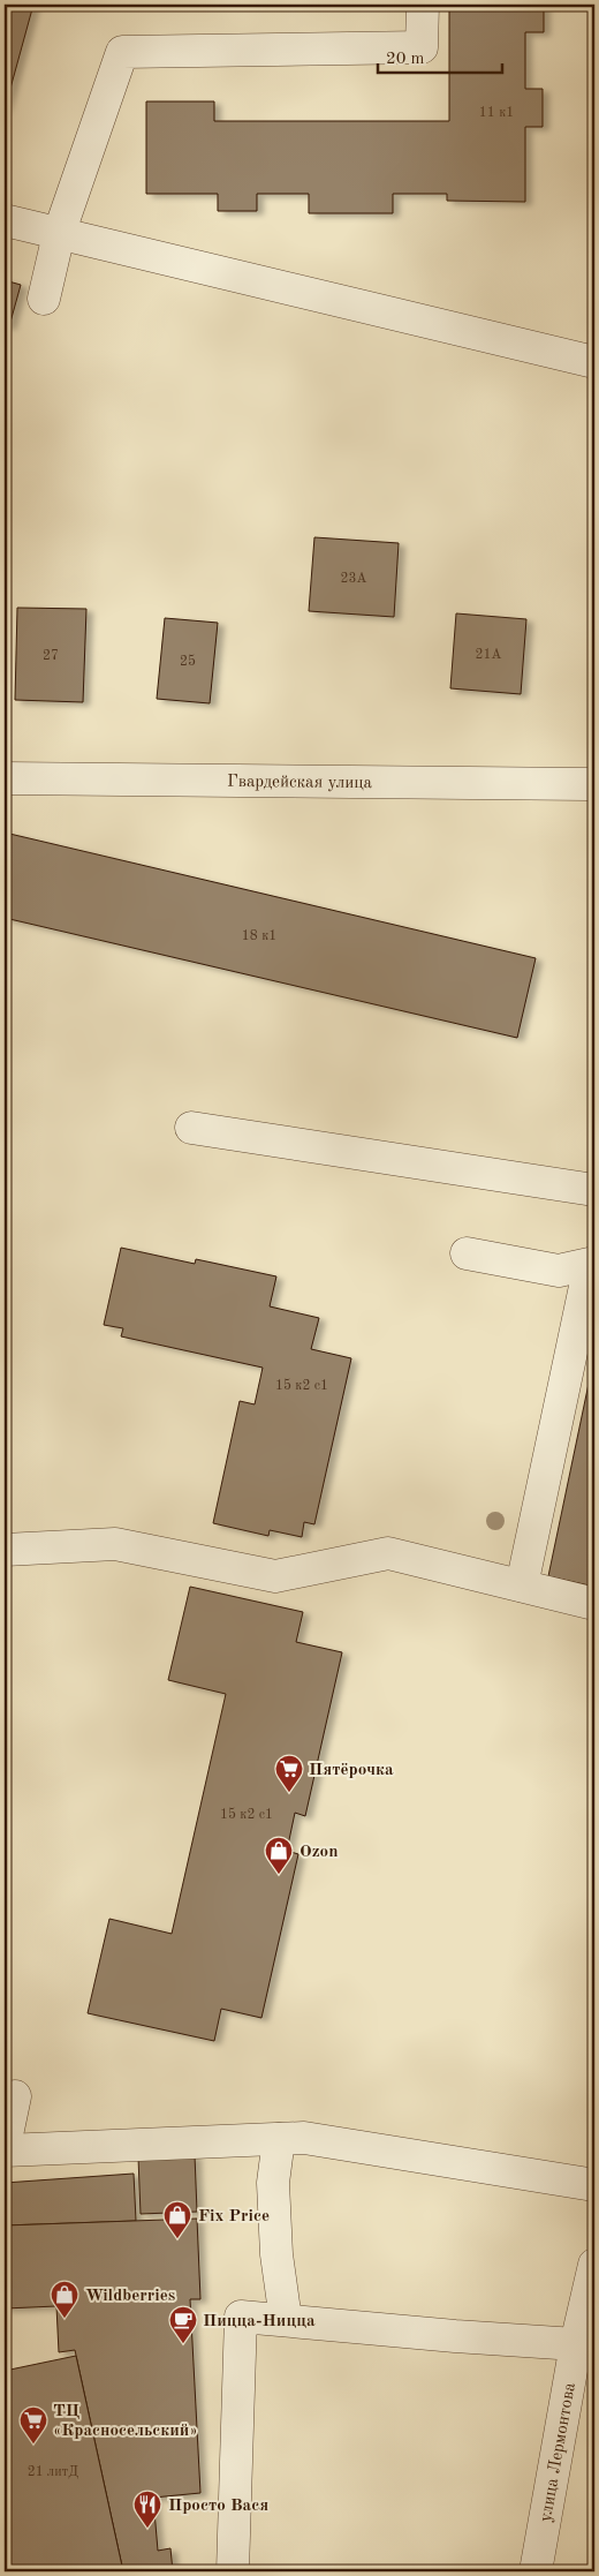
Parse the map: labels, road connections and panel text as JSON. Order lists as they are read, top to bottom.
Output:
{
  "streets": {
    "street": ["Гвардейская улица", "улица Лермонтова"]
  },
  "places": {
    "supermarket": ["Пятёрочка", "ТЦ «Красносельский»"],
    "shop": ["Ozon", "Fix Price", "Wildberries"],
    "cafe": ["Пицца-Ницца"],
    "restaurant": ["Просто Вася"]
  },
  "house_numbers": [
    "11 к1",
    "23А",
    "21А",
    "27",
    "25",
    "18 к1",
    "15 к2 с1",
    "15 к2 с1",
    "21 литД"
  ],
  "scale_bar": "20 m"
}
